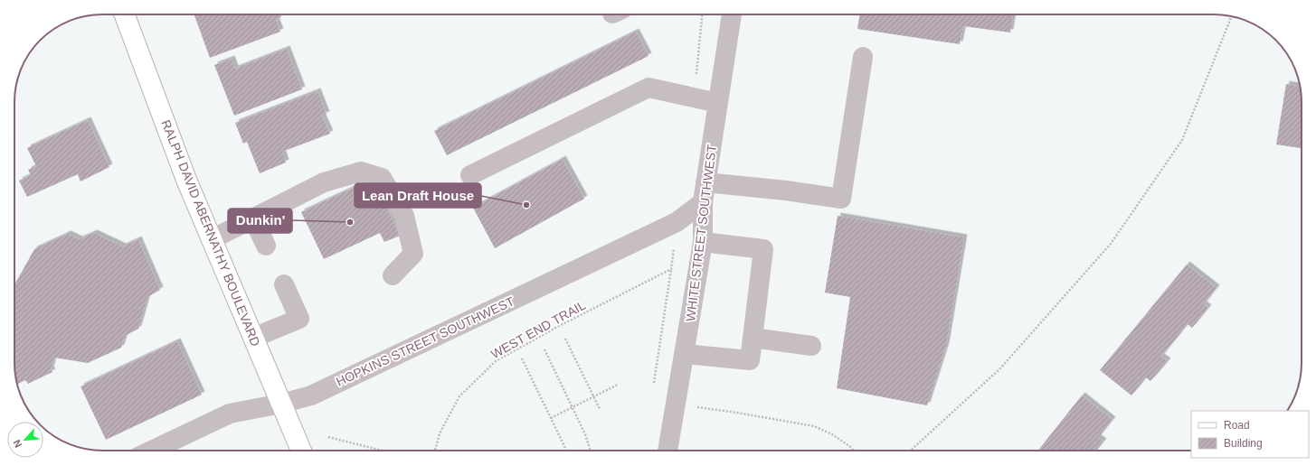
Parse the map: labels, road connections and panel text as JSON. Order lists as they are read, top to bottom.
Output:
{
  "streets": {
    "main road": ["RALPH DAVID ABERNATHY BOULEVARD"],
    "street": ["WHITE STREET SOUTHWEST", "HOPKINS STREET SOUTHWEST"],
    "path": ["WEST END TRAIL"]
  },
  "crossings": [
    ["RALPH DAVID ABERNATHY BOULEVARD", "HOPKINS STREET SOUTHWEST"],
    ["WHITE STREET SOUTHWEST", "HOPKINS STREET SOUTHWEST"]
  ],
  "places": ["Lean Draft House", "Dunkin'"],
  "legend": ["Road", "Building"],
  "north": "bottom left"
}
